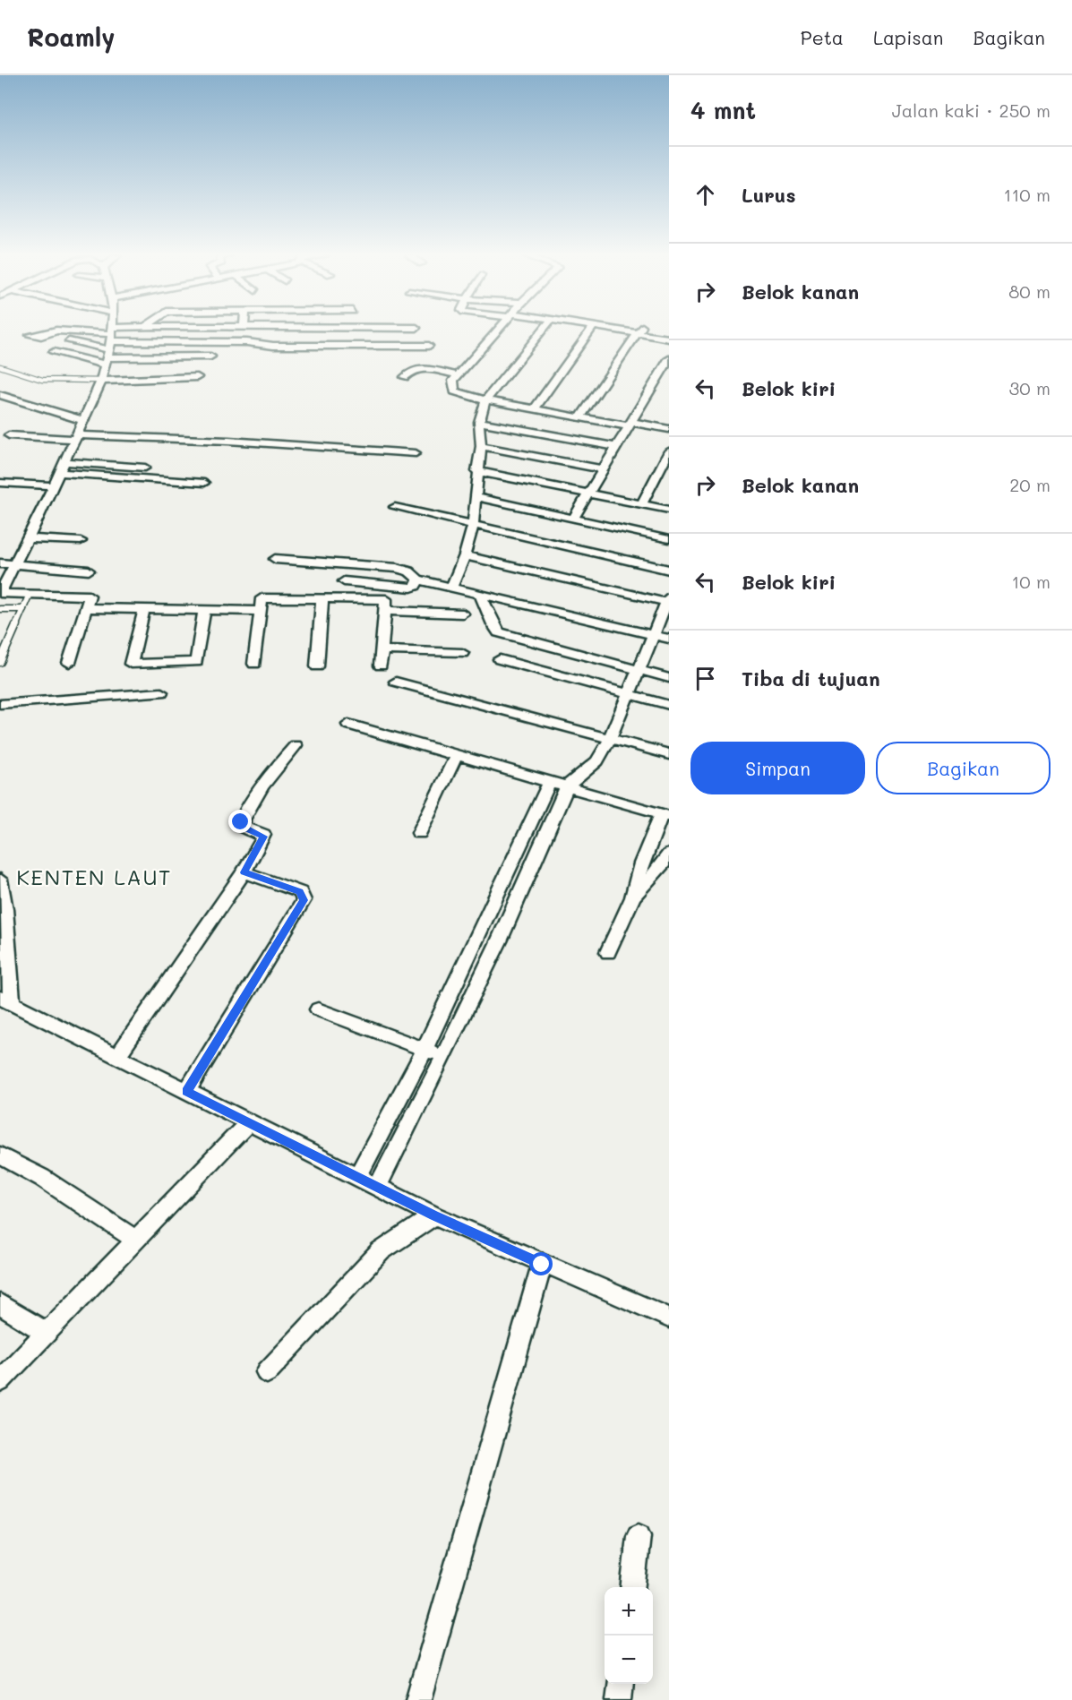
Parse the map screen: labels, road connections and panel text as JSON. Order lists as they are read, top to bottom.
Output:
{
  "districts": ["KENTEN LAUT"],
  "page": {
    "header": "Roamly",
    "nav": ["Peta", "Lapisan", "Bagikan"],
    "heading": ["4 mnt", "Jalan kaki · 250 m"],
    "list": [
      ["Lurus", "110 m"],
      ["Belok kanan", "80 m"],
      ["Belok kiri", "30 m"],
      ["Belok kanan", "20 m"],
      ["Belok kiri", "10 m"],
      "Tiba di tujuan"
    ],
    "buttons": ["Simpan", "Bagikan"],
    "map_buttons": ["+", "−"]
  }
}
